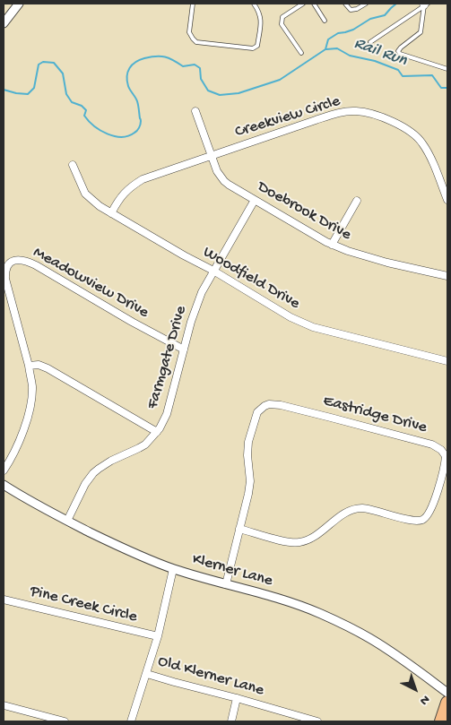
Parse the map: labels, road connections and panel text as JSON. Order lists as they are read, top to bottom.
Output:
{
  "streets": {
    "street": [
      "Creekview Circle",
      "Doebrook Drive",
      "Woodfield Drive",
      "Meadowview Drive",
      "Farmgate Drive",
      "Eastridge Drive",
      "Klerner Lane",
      "Pine Creek Circle",
      "Old Klerner Lane"
    ]
  },
  "crossings": [
    ["Creekview Circle", "Doebrook Drive"],
    ["Creekview Circle", "Woodfield Drive"],
    ["Doebrook Drive", "Farmgate Drive"],
    ["Woodfield Drive", "Farmgate Drive"],
    ["Meadowview Drive", "Farmgate Drive"],
    ["Farmgate Drive", "Klerner Lane"],
    ["Eastridge Drive", "Klerner Lane"],
    ["Klerner Lane", "Old Klerner Lane"],
    ["Pine Creek Circle", "Old Klerner Lane"]
  ],
  "water": ["Rail Run"],
  "north": "bottom right"
}
